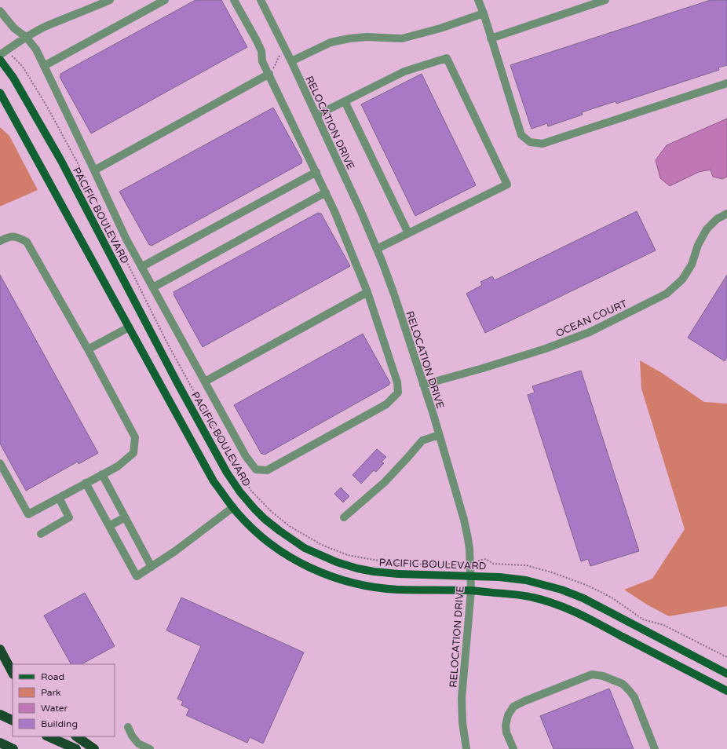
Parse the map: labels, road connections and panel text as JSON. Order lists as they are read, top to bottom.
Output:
{
  "streets": {
    "main road": ["PACIFIC BOULEVARD"],
    "street": ["RELOCATION DRIVE", "OCEAN COURT"]
  },
  "crossings": [
    ["RELOCATION DRIVE", "PACIFIC BOULEVARD"],
    ["RELOCATION DRIVE", "OCEAN COURT"]
  ],
  "legend": [
    "Road",
    "Park",
    "Water",
    "Building"
  ]
}
